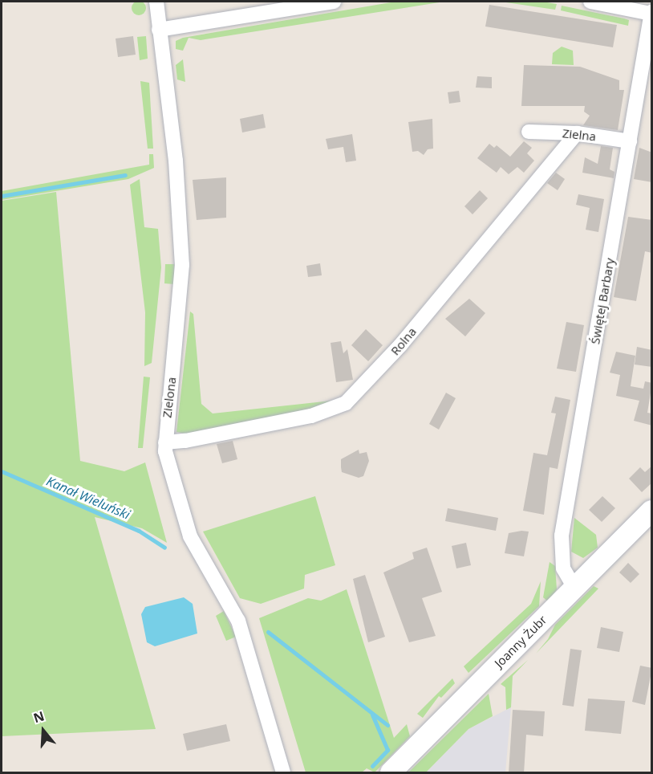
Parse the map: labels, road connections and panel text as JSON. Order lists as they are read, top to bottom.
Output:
{
  "streets": {
    "street": [
      "Zielna",
      "Świętej Barbary",
      "Rolna",
      "Zielona",
      "Joanny Żubr"
    ]
  },
  "crossings": [
    ["Zielna", "Świętej Barbary"],
    ["Zielna", "Rolna"],
    ["Świętej Barbary", "Joanny Żubr"],
    ["Rolna", "Zielona"]
  ],
  "water": ["Kanał Wieluński"],
  "north": "top"
}
